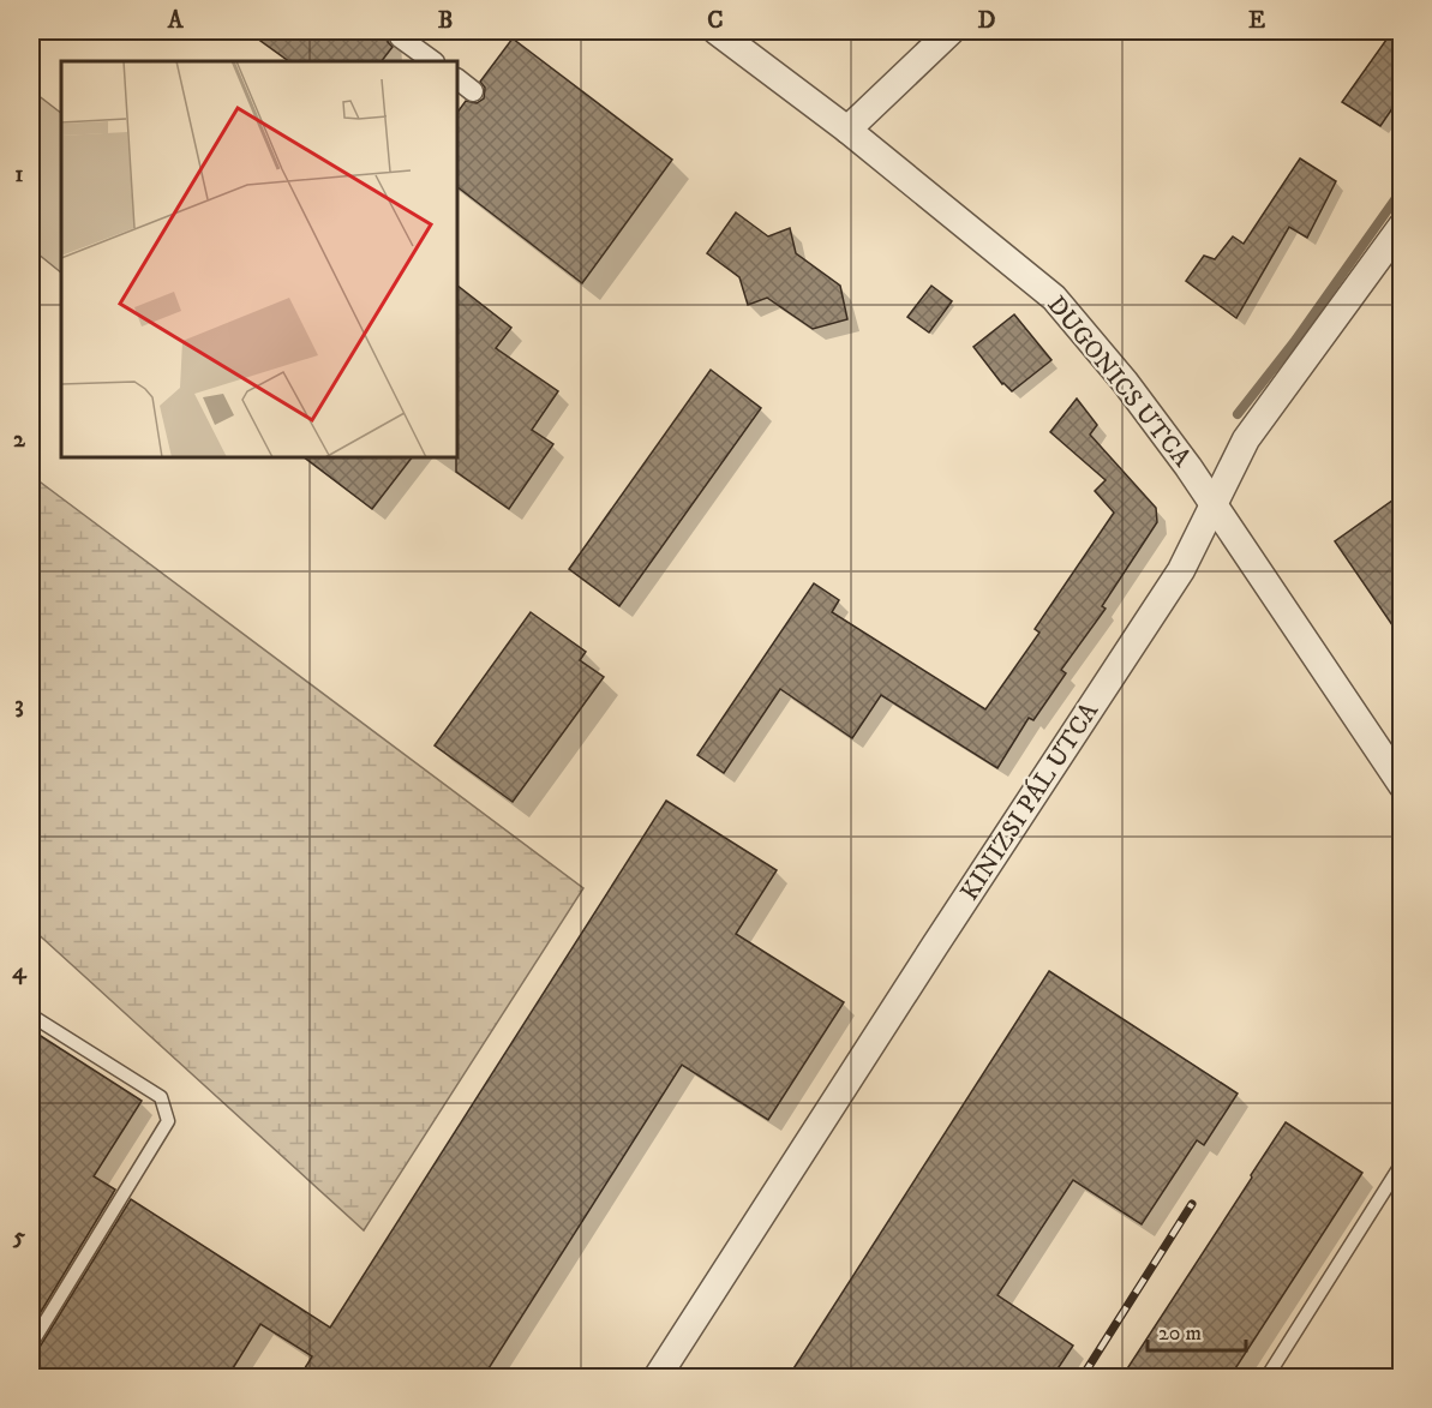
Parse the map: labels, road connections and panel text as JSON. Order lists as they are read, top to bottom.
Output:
{
  "streets": {
    "street": ["DUGONICS UTCA", "KINIZSI PÁL UTCA"]
  },
  "crossings": [
    ["DUGONICS UTCA", "KINIZSI PÁL UTCA"]
  ],
  "scale_bar": "20 m",
  "grid": {
    "columns": [
      "A",
      "B",
      "C",
      "D",
      "E"
    ],
    "rows": [
      "1",
      "2",
      "3",
      "4",
      "5"
    ]
  }
}
